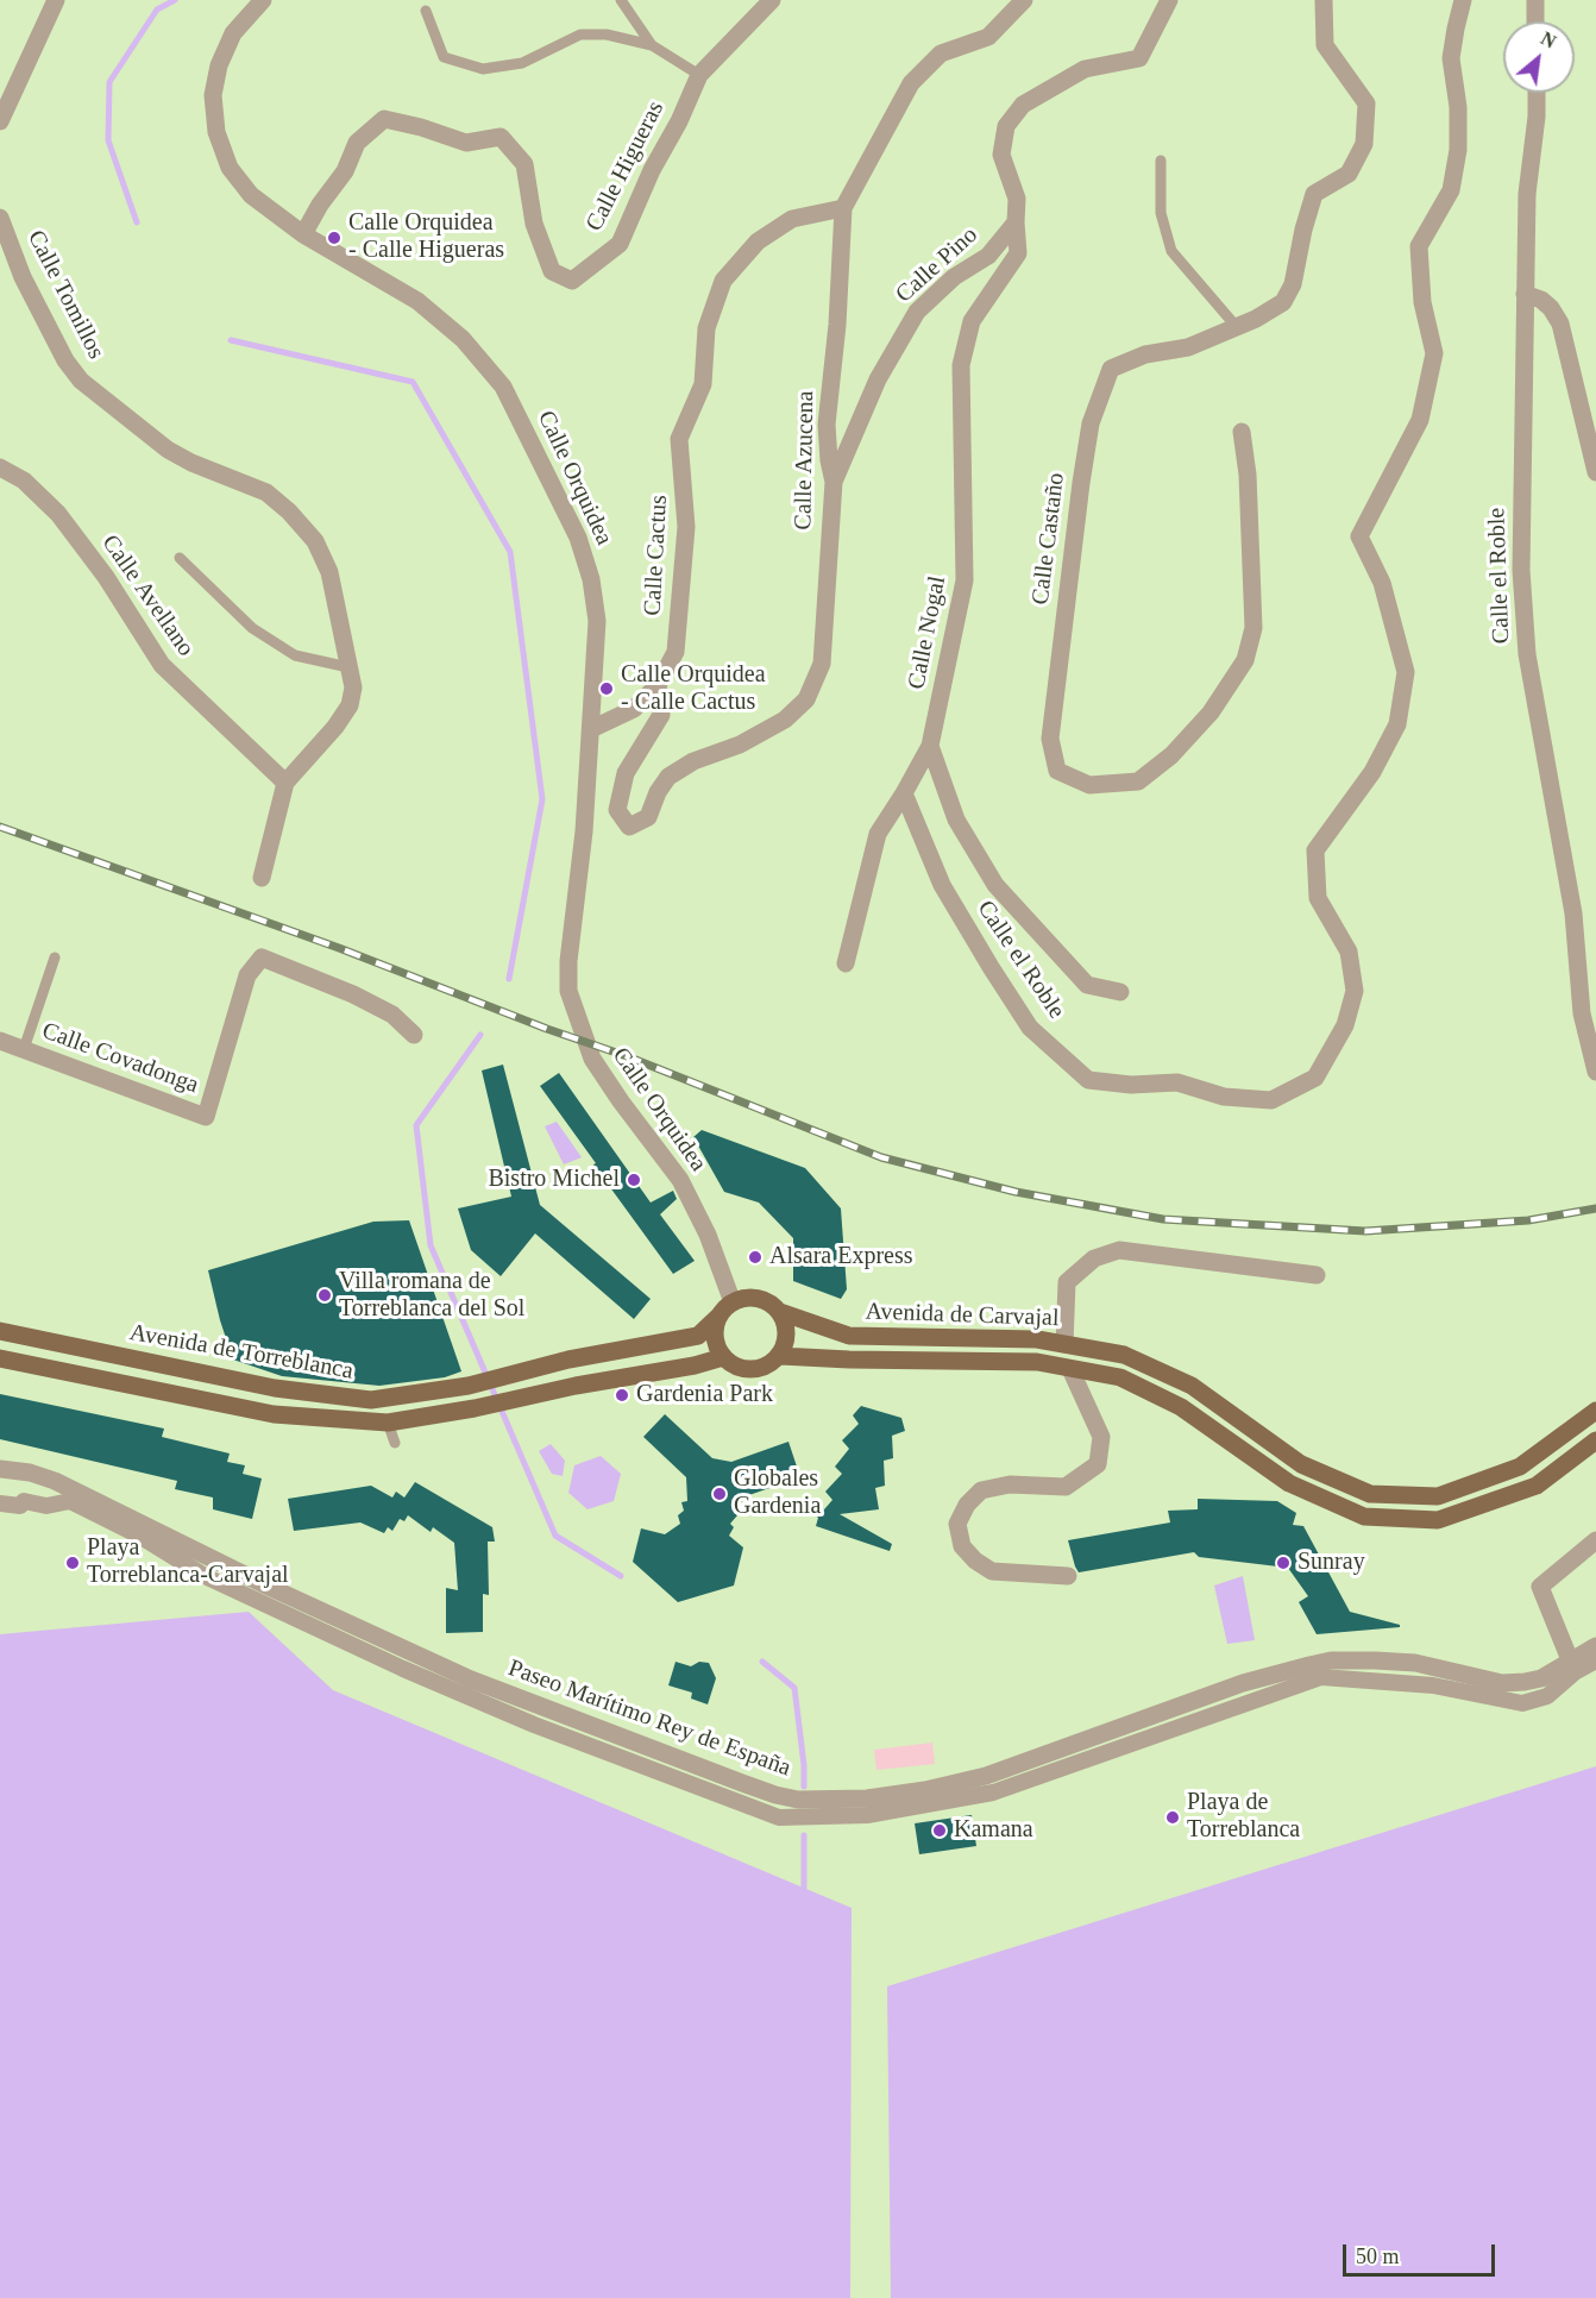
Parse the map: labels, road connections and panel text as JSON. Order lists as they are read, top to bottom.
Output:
{
  "streets": {
    "main road": ["Avenida de Carvajal", "Avenida de Torreblanca"],
    "street": [
      "Calle Higueras",
      "Calle Pino",
      "Calle Tomillos",
      "Calle Azucena",
      "Calle Orquidea",
      "Calle Castaño",
      "Calle Cactus",
      "Calle el Roble",
      "Calle Avellano",
      "Calle Nogal",
      "Calle Covadonga",
      "Paseo Marítimo Rey de España"
    ]
  },
  "crossings": [
    ["Calle Higueras", "Calle Orquidea"],
    ["Calle Pino", "Calle Azucena"],
    ["Calle Pino", "Calle Nogal"],
    ["Calle Tomillos", "Calle Avellano"],
    ["Calle Azucena", "Calle Cactus"],
    ["Calle Orquidea", "Calle Cactus"],
    ["Calle Orquidea", "Avenida de Carvajal"],
    ["Calle Orquidea", "Avenida de Torreblanca"],
    ["Calle el Roble", "Calle Nogal"],
    ["Avenida de Carvajal", "Avenida de Torreblanca"]
  ],
  "places": [
    "Calle Orquidea - Calle Higueras",
    "Calle Orquidea - Calle Cactus",
    "Bistro Michel",
    "Alsara Express",
    "Villa romana de Torreblanca del Sol",
    "Gardenia Park",
    "Globales Gardenia",
    "Playa Torreblanca-Carvajal",
    "Sunray",
    "Playa de Torreblanca",
    "Kamana"
  ],
  "scale_bar": "50 m",
  "north": "top right"
}
